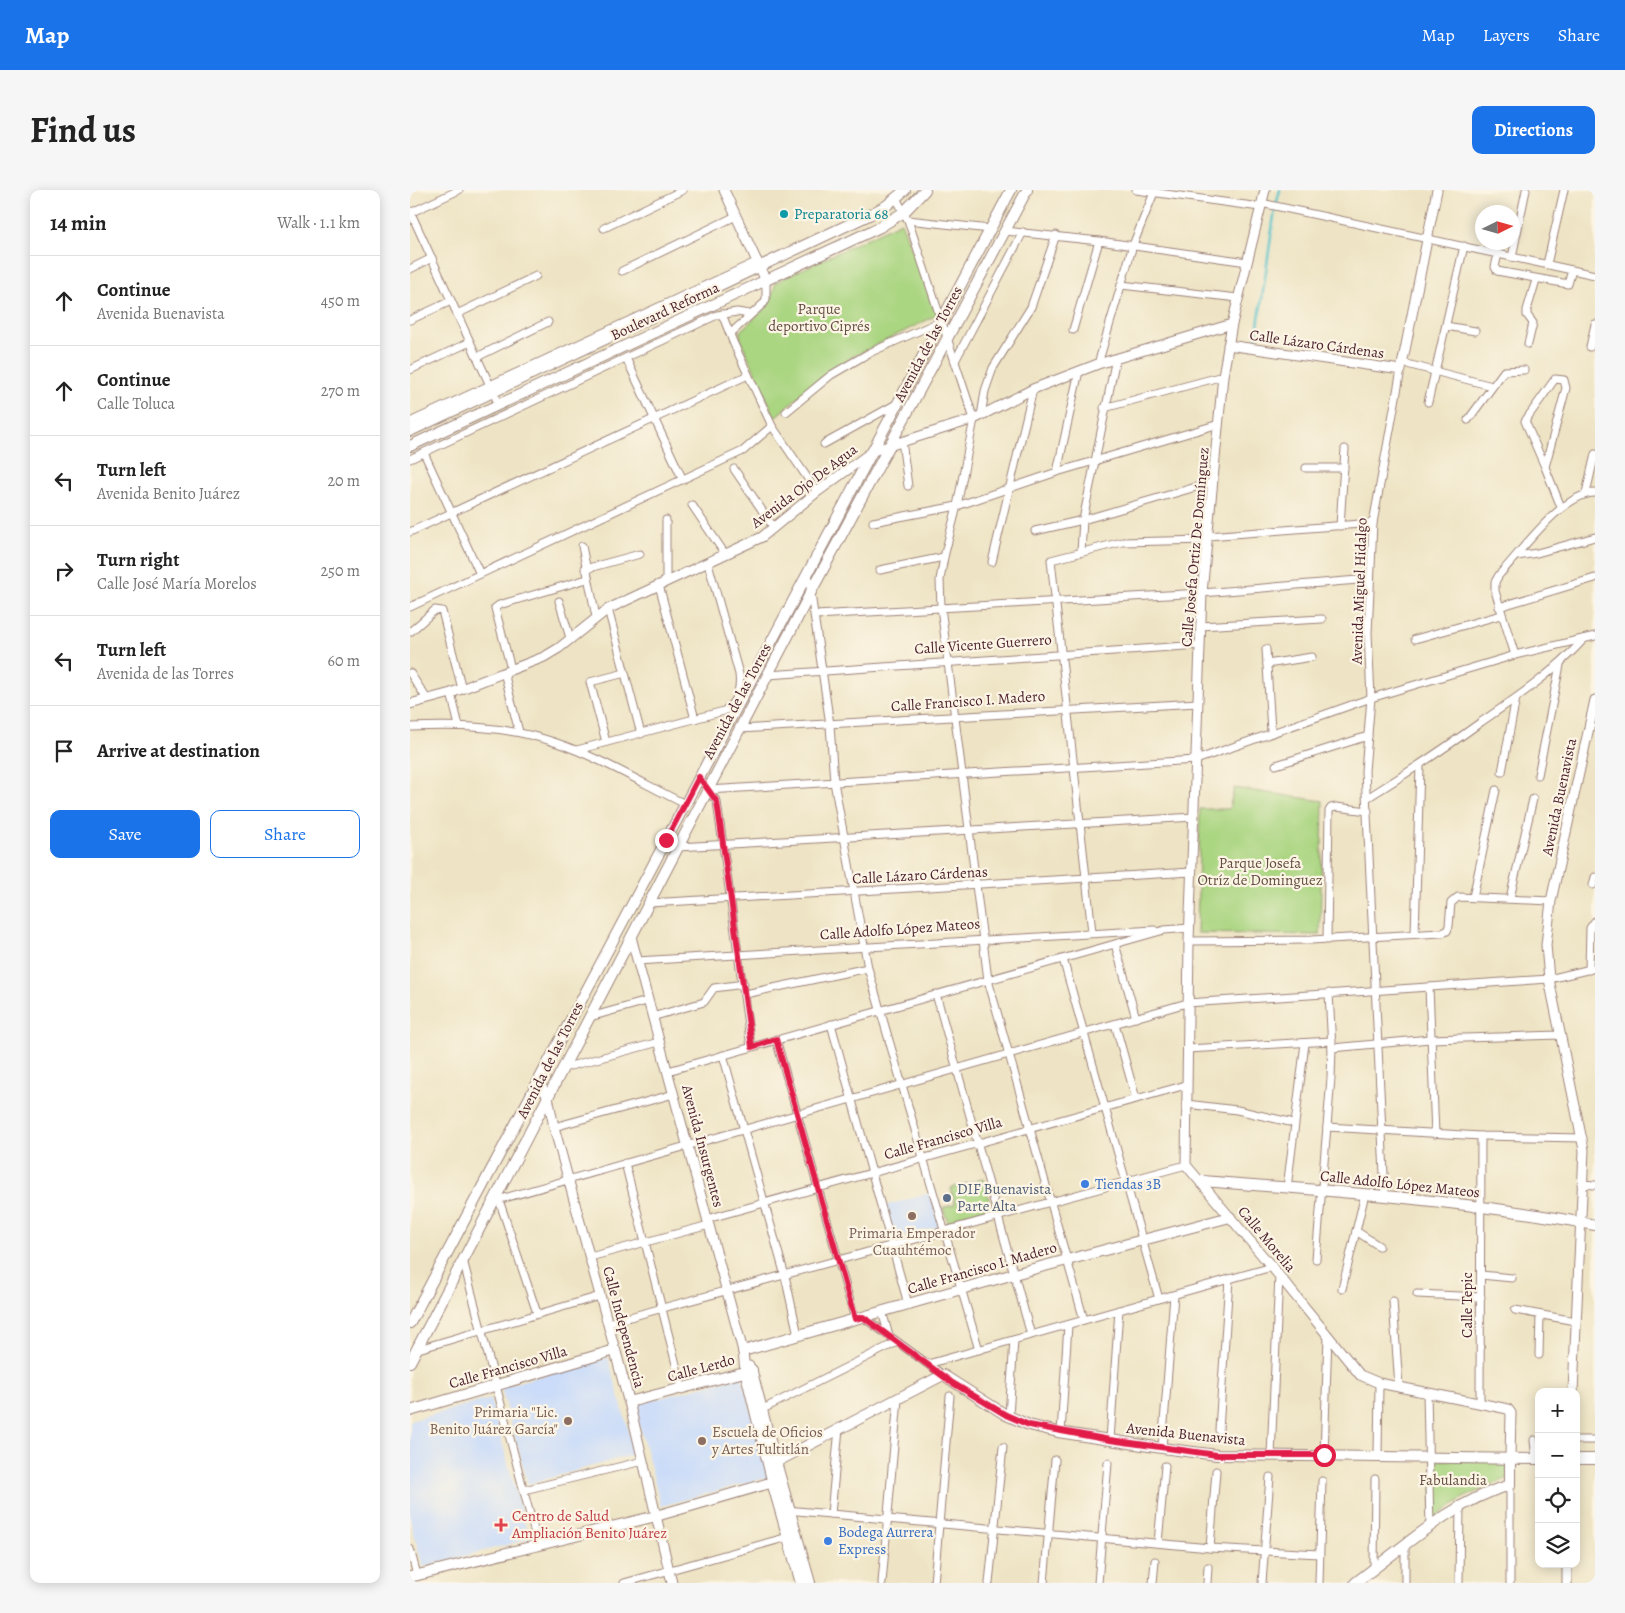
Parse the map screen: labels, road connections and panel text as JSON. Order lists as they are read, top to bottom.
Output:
{
  "streets": {
    "main road": [
      "Boulevard Reforma",
      "Avenida de las Torres",
      "Calle Francisco I. Madero",
      "Avenida Buenavista",
      "Calle Adolfo López Mateos",
      "Calle Francisco Villa",
      "Avenida Insurgentes",
      "Calle Independencia",
      "Calle Lerdo"
    ],
    "street": [
      "Calle Lázaro Cárdenas",
      "Avenida Ojo De Agua",
      "Calle Josefa Ortiz De Domínguez",
      "Avenida Miguel Hidalgo",
      "Calle Vicente Guerrero",
      "Calle Morelia",
      "Calle Tepic"
    ]
  },
  "crossings": [
    ["Avenida de las Torres", "Calle Lázaro Cárdenas"],
    ["Avenida de las Torres", "Avenida Ojo De Agua"],
    ["Avenida de las Torres", "Calle Vicente Guerrero"],
    ["Avenida de las Torres", "Calle Francisco I. Madero"],
    ["Avenida de las Torres", "Avenida Insurgentes"],
    ["Avenida de las Torres", "Calle Independencia"],
    ["Calle Lázaro Cárdenas", "Calle Josefa Ortiz De Domínguez"],
    ["Calle Lázaro Cárdenas", "Avenida Miguel Hidalgo"],
    ["Avenida Ojo De Agua", "Calle Josefa Ortiz De Domínguez"],
    ["Calle Josefa Ortiz De Domínguez", "Calle Vicente Guerrero"],
    ["Calle Josefa Ortiz De Domínguez", "Calle Francisco I. Madero"],
    ["Avenida Miguel Hidalgo", "Calle Adolfo López Mateos"],
    ["Calle Francisco I. Madero", "Avenida Buenavista"],
    ["Calle Francisco I. Madero", "Avenida Insurgentes"],
    ["Calle Francisco I. Madero", "Calle Morelia"],
    ["Avenida Buenavista", "Calle Adolfo López Mateos"],
    ["Calle Adolfo López Mateos", "Avenida Insurgentes"],
    ["Calle Adolfo López Mateos", "Calle Morelia"],
    ["Calle Adolfo López Mateos", "Calle Tepic"],
    ["Calle Francisco Villa", "Avenida Insurgentes"],
    ["Calle Francisco Villa", "Calle Independencia"],
    ["Avenida Insurgentes", "Calle Lerdo"],
    ["Calle Independencia", "Calle Lerdo"]
  ],
  "parks": ["Parque deportivo Ciprés", "Parque Josefa Otríz de Dominguez", "Fabulandia"],
  "places": {
    "other": [
      "Preparatoria 68",
      "Tiendas 3B",
      "DIF Buenavista Parte Alta",
      "Primaria Emperador Cuauhtémoc",
      "Primaria \"Lic. Benito Juárez García\"",
      "Escuela de Oficios y Artes Tultitlán",
      "Bodega Aurrera Express"
    ],
    "health": ["Centro de Salud Ampliación Benito Juárez"]
  },
  "north": "right",
  "page": {
    "header": "Map",
    "nav": ["Map", "Layers", "Share"],
    "title": "Find us",
    "buttons": [
      "Directions",
      ["Save", "Share"]
    ],
    "heading": ["14 min", "Walk · 1.1 km"],
    "list": [
      ["Continue", "Avenida Buenavista", "450 m"],
      ["Continue", "Calle Toluca", "270 m"],
      ["Turn left", "Avenida Benito Juárez", "20 m"],
      ["Turn right", "Calle José María Morelos", "250 m"],
      ["Turn left", "Avenida de las Torres", "60 m"],
      "Arrive at destination"
    ],
    "map_buttons": ["+", "−"]
  }
}
